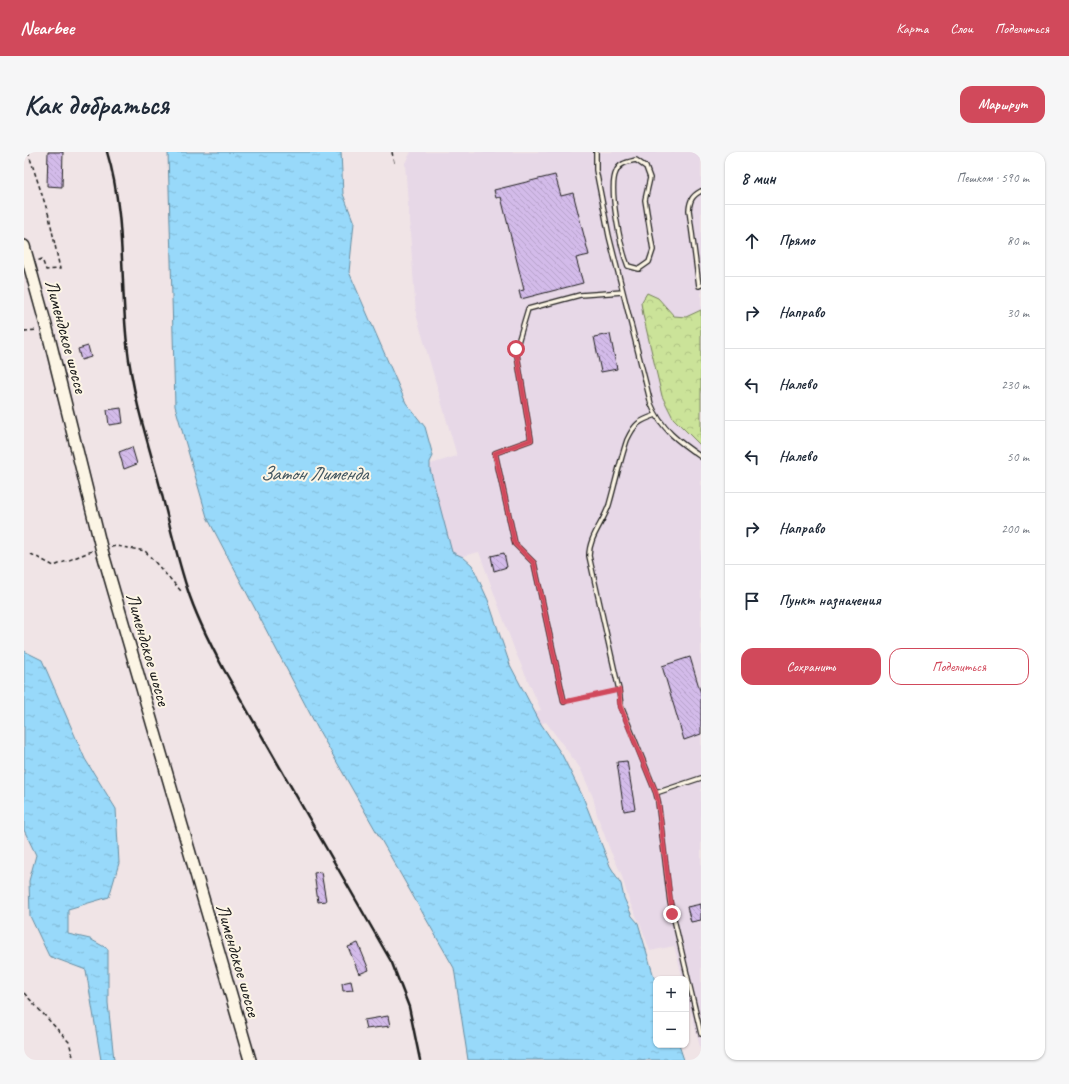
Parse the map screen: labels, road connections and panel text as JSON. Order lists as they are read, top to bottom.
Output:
{
  "streets": {
    "main road": ["Лимендское шоссе"]
  },
  "water": ["Затон Лименда"],
  "page": {
    "header": "Nearbee",
    "nav": ["Карта", "Слои", "Поделиться"],
    "buttons": [
      "Маршрут",
      ["Сохранить", "Поделиться"]
    ],
    "title": "Как добраться",
    "heading": ["8 мин", "Пешком · 590 m"],
    "list": [
      ["Прямо", "80 m"],
      ["Направо", "30 m"],
      ["Налево", "230 m"],
      ["Налево", "50 m"],
      ["Направо", "200 m"],
      "Пункт назначения"
    ],
    "map_buttons": ["+", "−"]
  }
}
